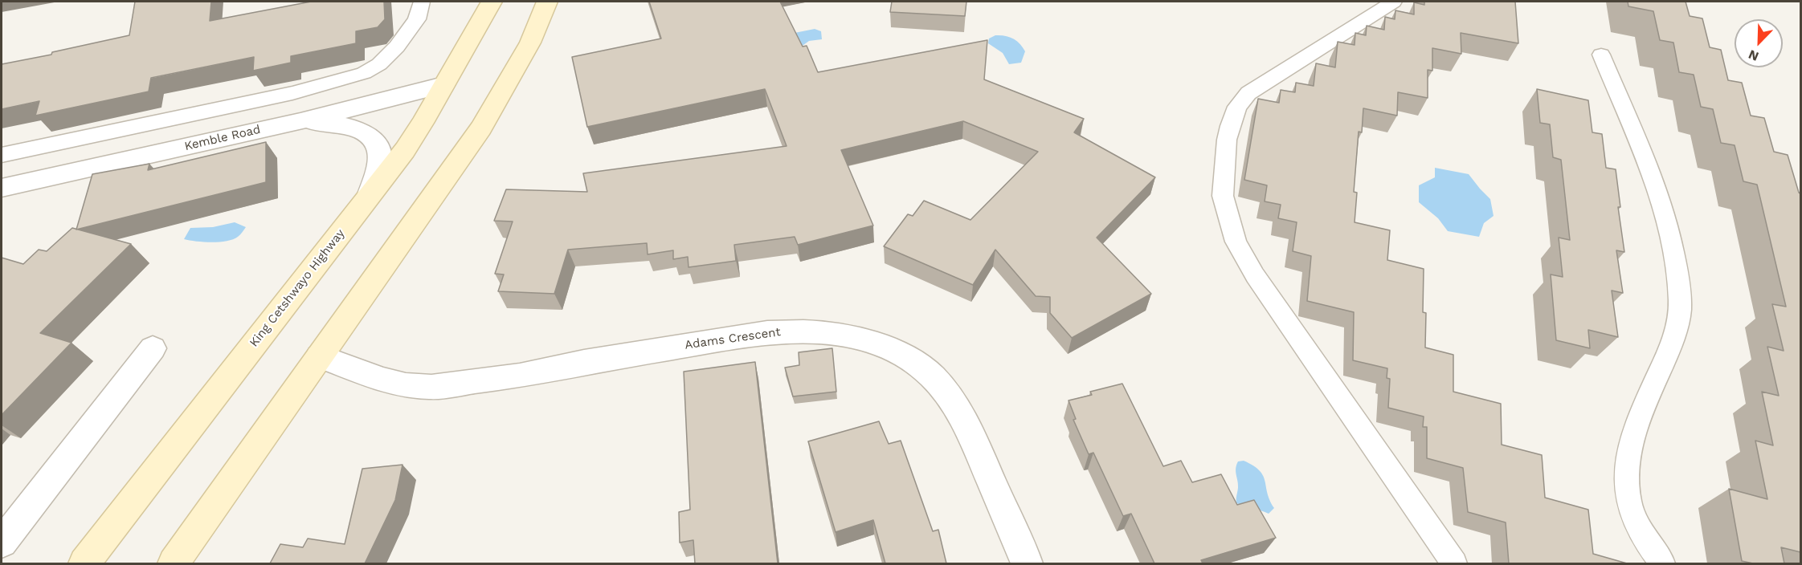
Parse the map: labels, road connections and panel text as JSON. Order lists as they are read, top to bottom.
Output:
{
  "streets": {
    "main road": ["King Cetshwayo Highway"],
    "street": ["Kemble Road", "Adams Crescent"]
  },
  "crossings": [
    ["Kemble Road", "King Cetshwayo Highway"]
  ],
  "north": "bottom left"
}
